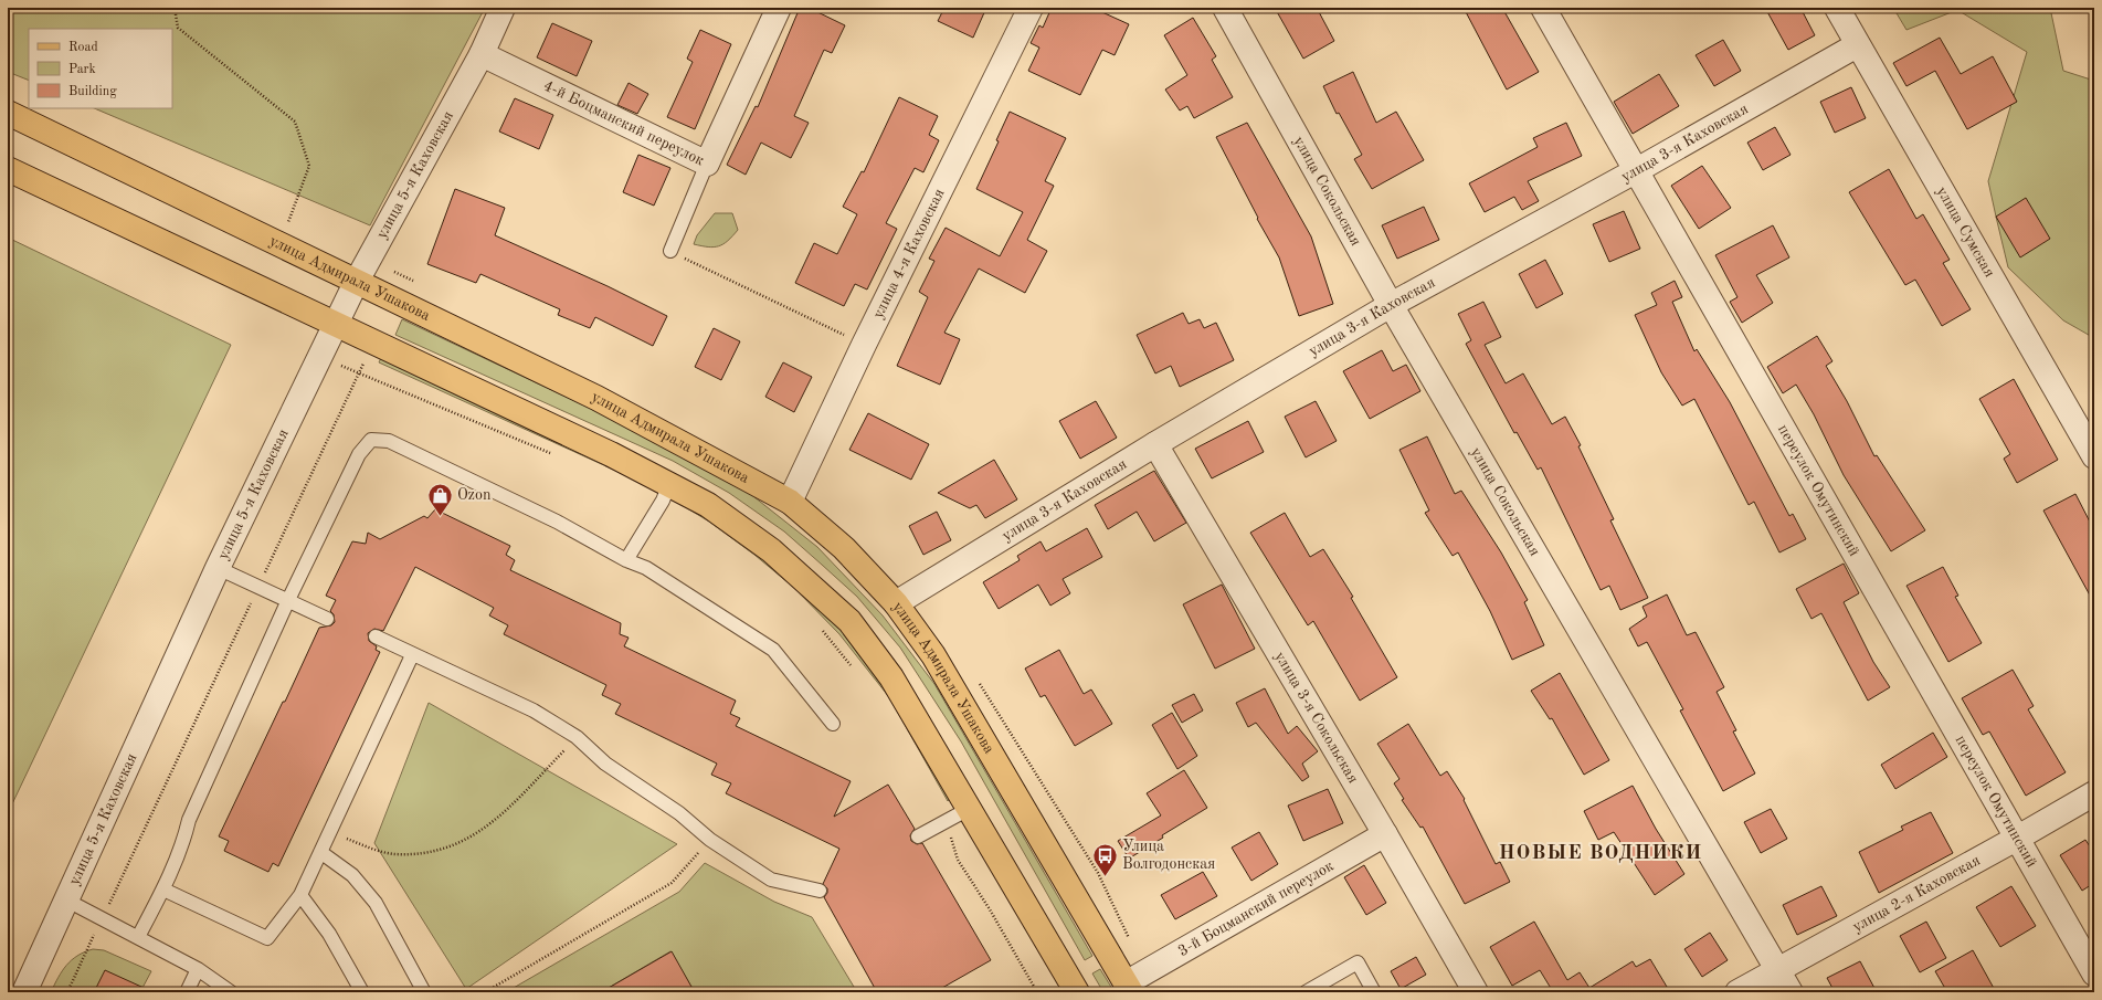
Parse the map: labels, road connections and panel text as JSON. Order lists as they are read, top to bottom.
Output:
{
  "streets": {
    "main road": ["улица Адмирала Ушакова"],
    "street": [
      "4-й Боцманский переулок",
      "улица 3-я Каховская",
      "улица 5-я Каховская",
      "улица Сокольская",
      "улица Сумская",
      "улица 4-я Каховская",
      "переулок Омутинский",
      "улица 3-я Сокольская",
      "улица 2-я Каховская",
      "3-й Боцманский переулок"
    ]
  },
  "crossings": [
    ["4-й Боцманский переулок", "улица 5-я Каховская"],
    ["улица 3-я Каховская", "улица Сокольская"],
    ["улица 3-я Каховская", "улица Сумская"],
    ["улица 3-я Каховская", "улица Адмирала Ушакова"],
    ["улица 3-я Каховская", "переулок Омутинский"],
    ["улица 3-я Каховская", "улица 3-я Сокольская"],
    ["улица 5-я Каховская", "улица Адмирала Ушакова"],
    ["улица Сокольская", "улица 2-я Каховская"],
    ["улица 4-я Каховская", "улица Адмирала Ушакова"],
    ["улица Адмирала Ушакова", "3-й Боцманский переулок"],
    ["переулок Омутинский", "улица 2-я Каховская"],
    ["улица 3-я Сокольская", "3-й Боцманский переулок"]
  ],
  "districts": ["НОВЫЕ ВОДНИКИ"],
  "places": {
    "shop": ["Ozon"],
    "bus stop": ["Улица Волгодонская"]
  },
  "legend": ["Road", "Park", "Building"]
}
